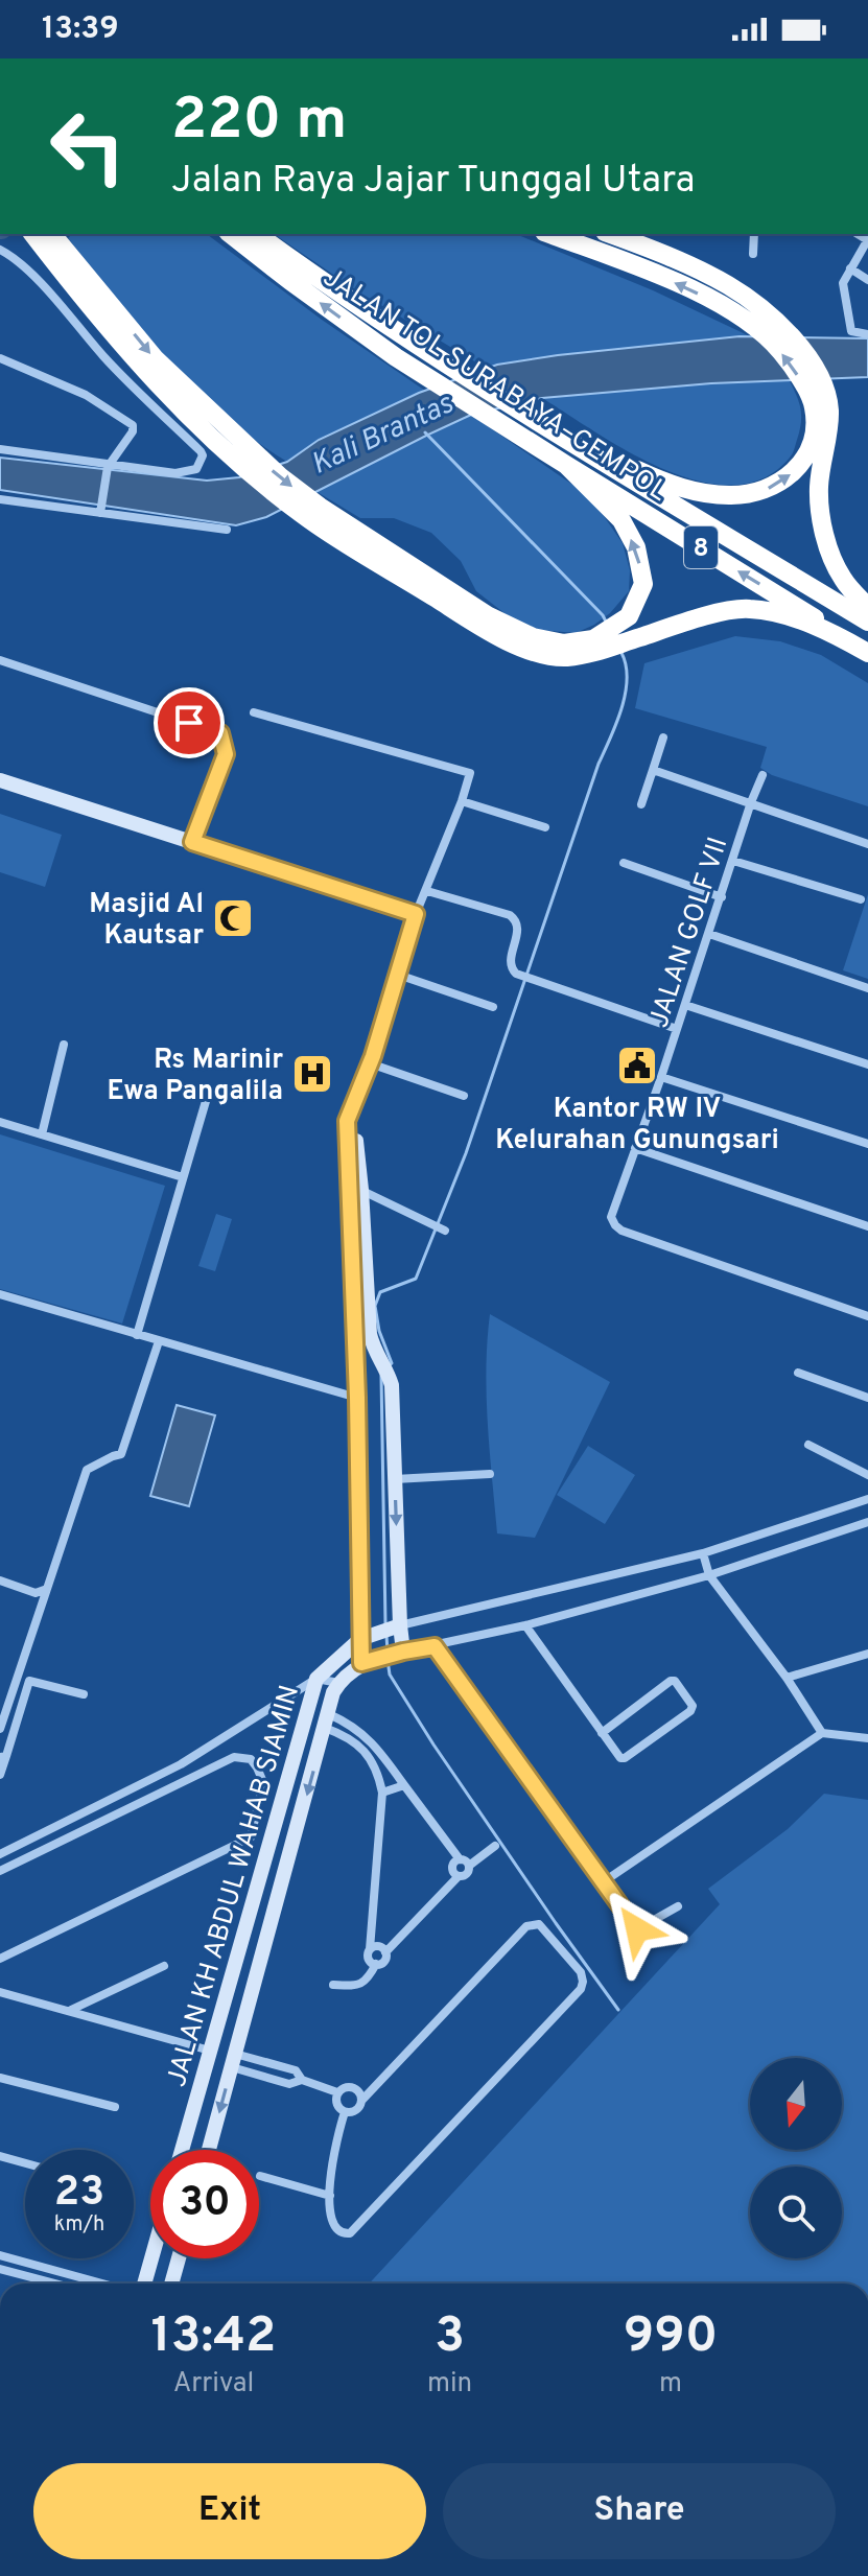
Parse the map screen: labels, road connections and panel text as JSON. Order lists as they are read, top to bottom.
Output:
{
  "streets": {
    "highway": ["JALAN TOL SURABAYA–GEMPOL", "8"],
    "main road": ["JALAN KH ABDUL WAHAB SIAMIN"],
    "street": ["JALAN GOLF VII"]
  },
  "water": ["Kali Brantas"],
  "places": {
    "mosque": ["Masjid Al Kautsar"],
    "public building": ["Kantor RW IV Kelurahan Gunungsari"],
    "hospital": ["Rs Marinir Ewa Pangalila"]
  },
  "north": "bottom",
  "page": {
    "status": "13:39",
    "turn": ["220 m", "Jalan Raya Jajar Tunggal Utara"],
    "speed": "23 km/h",
    "limit": "30",
    "eta": [
      "13:42",
      "Arrival",
      "3",
      "min",
      "990",
      "m"
    ],
    "buttons": ["Exit", "Share"]
  }
}
